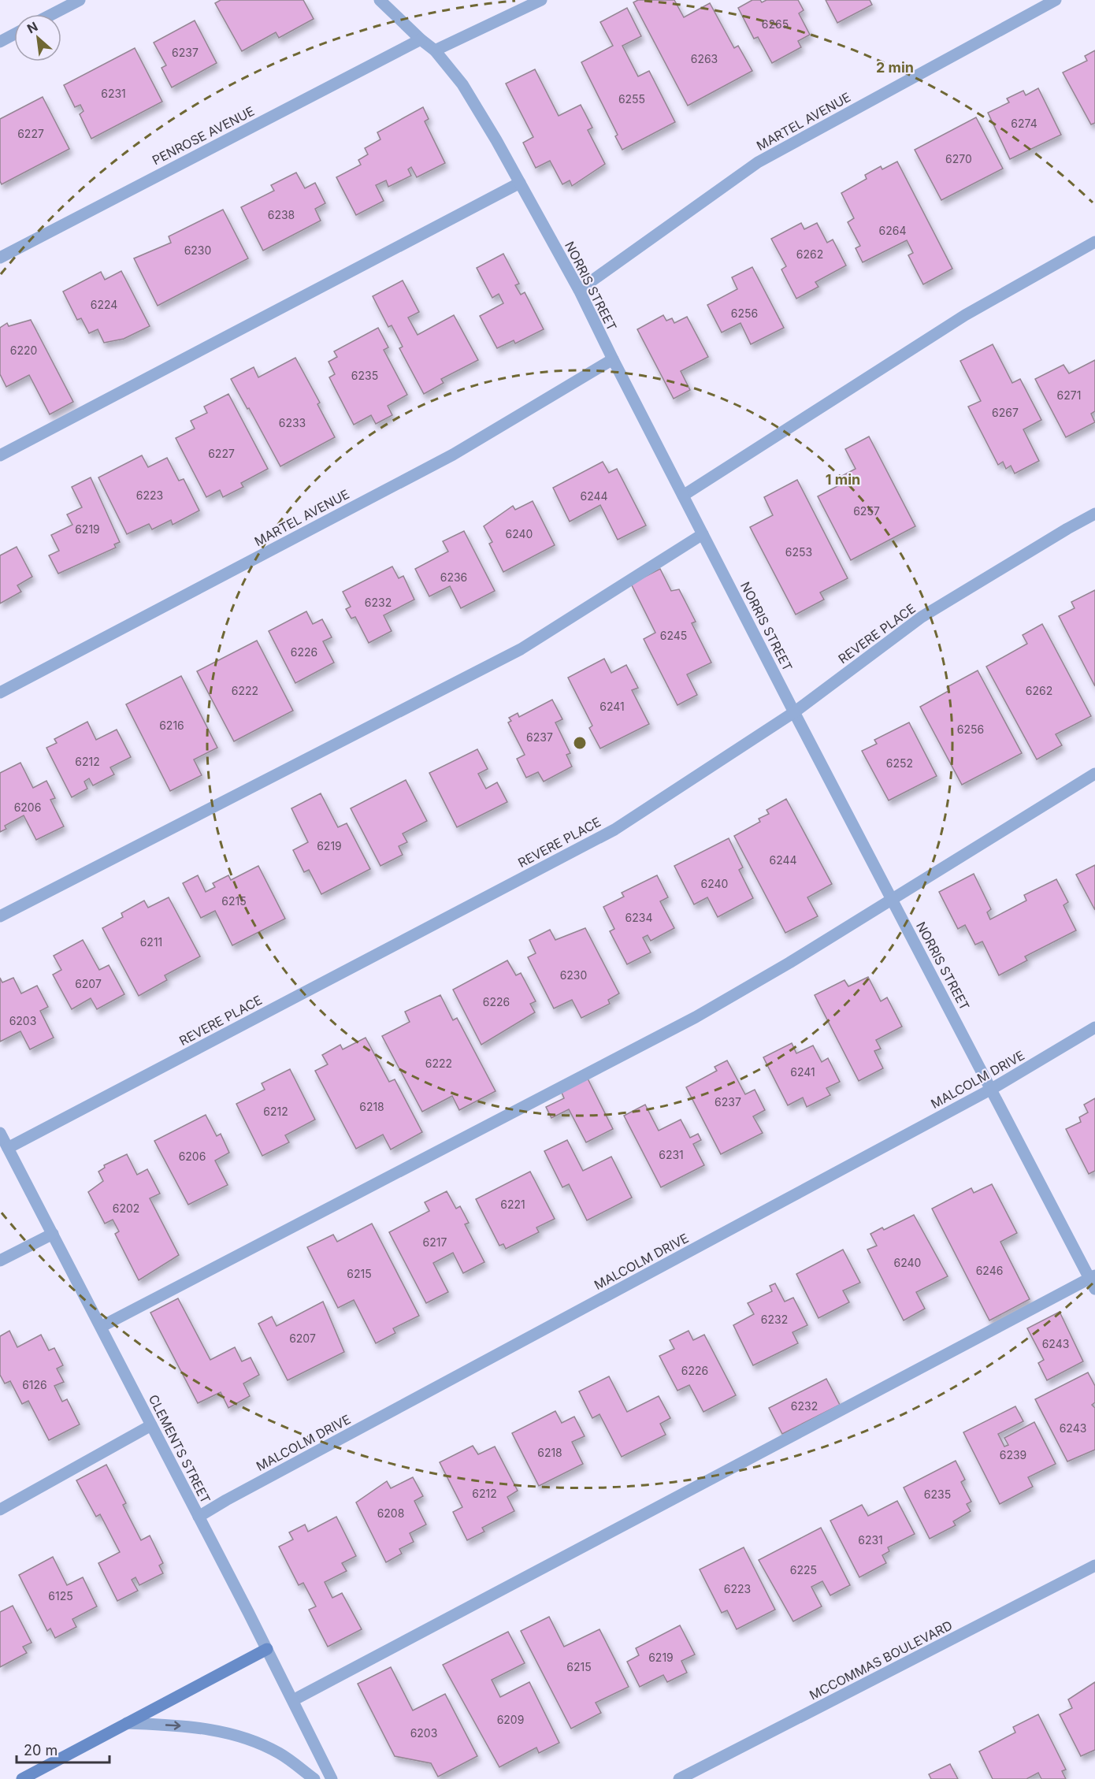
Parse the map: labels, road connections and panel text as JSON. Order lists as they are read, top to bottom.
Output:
{
  "streets": {
    "street": [
      "MARTEL AVENUE",
      "PENROSE AVENUE",
      "NORRIS STREET",
      "REVERE PLACE",
      "MALCOLM DRIVE",
      "CLEMENTS STREET",
      "MCCOMMAS BOULEVARD"
    ]
  },
  "crossings": [
    ["MARTEL AVENUE", "NORRIS STREET"],
    ["PENROSE AVENUE", "NORRIS STREET"],
    ["NORRIS STREET", "REVERE PLACE"],
    ["NORRIS STREET", "MALCOLM DRIVE"],
    ["REVERE PLACE", "CLEMENTS STREET"],
    ["MALCOLM DRIVE", "CLEMENTS STREET"]
  ],
  "house_numbers": [
    "6265",
    "6237",
    "6263",
    "6231",
    "6255",
    "6274",
    "6227",
    "6270",
    "6238",
    "6264",
    "6230",
    "6262",
    "6224",
    "6256",
    "6220",
    "6235",
    "6271",
    "6267",
    "6233",
    "6227",
    "6223",
    "6244",
    "6257",
    "6219",
    "6240",
    "6253",
    "6236",
    "6232",
    "6245",
    "6226",
    "6222",
    "6262",
    "6241",
    "6216",
    "6256",
    "6237",
    "6212",
    "6252",
    "6206",
    "6219",
    "6244",
    "6240",
    "6215",
    "6234",
    "6211",
    "6230",
    "6207",
    "6226",
    "6203",
    "6222",
    "6241",
    "6237",
    "6218",
    "6212",
    "6231",
    "6206",
    "6221",
    "6202",
    "6217",
    "6240",
    "6246",
    "6215",
    "6232",
    "6207",
    "6243",
    "6226",
    "6126",
    "6232",
    "6243",
    "6218",
    "6239",
    "6212",
    "6235",
    "6208",
    "6231",
    "6225",
    "6223",
    "6125",
    "6219",
    "6215",
    "6209",
    "6203"
  ],
  "scale_bar": "20 m",
  "north": "top left",
  "rings": ["2 min", "1 min"]
}
